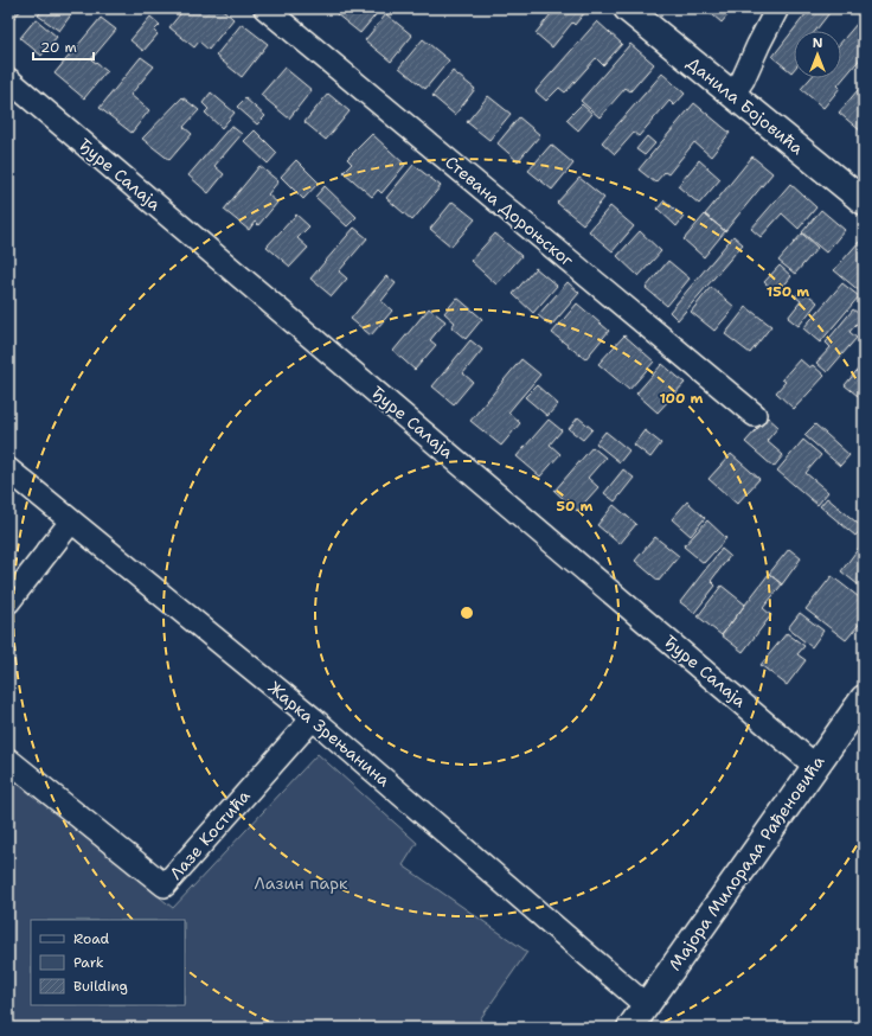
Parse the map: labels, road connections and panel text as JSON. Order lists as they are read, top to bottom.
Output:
{
  "streets": {
    "street": [
      "Данила Бојовића",
      "Ђуре Салаја",
      "Стевана Дороњског",
      "Жарка Зрењанина",
      "Лазе Костића",
      "Мајора Милорада Рађеновића"
    ]
  },
  "crossings": [
    ["Ђуре Салаја", "Мајора Милорада Рађеновића"],
    ["Жарка Зрењанина", "Лазе Костића"],
    ["Жарка Зрењанина", "Мајора Милорада Рађеновића"]
  ],
  "parks": ["Лазин парк"],
  "legend": ["Road", "Park", "Building"],
  "scale_bar": "20 m",
  "north": "top",
  "rings": ["150 m", "100 m", "50 m"]
}
